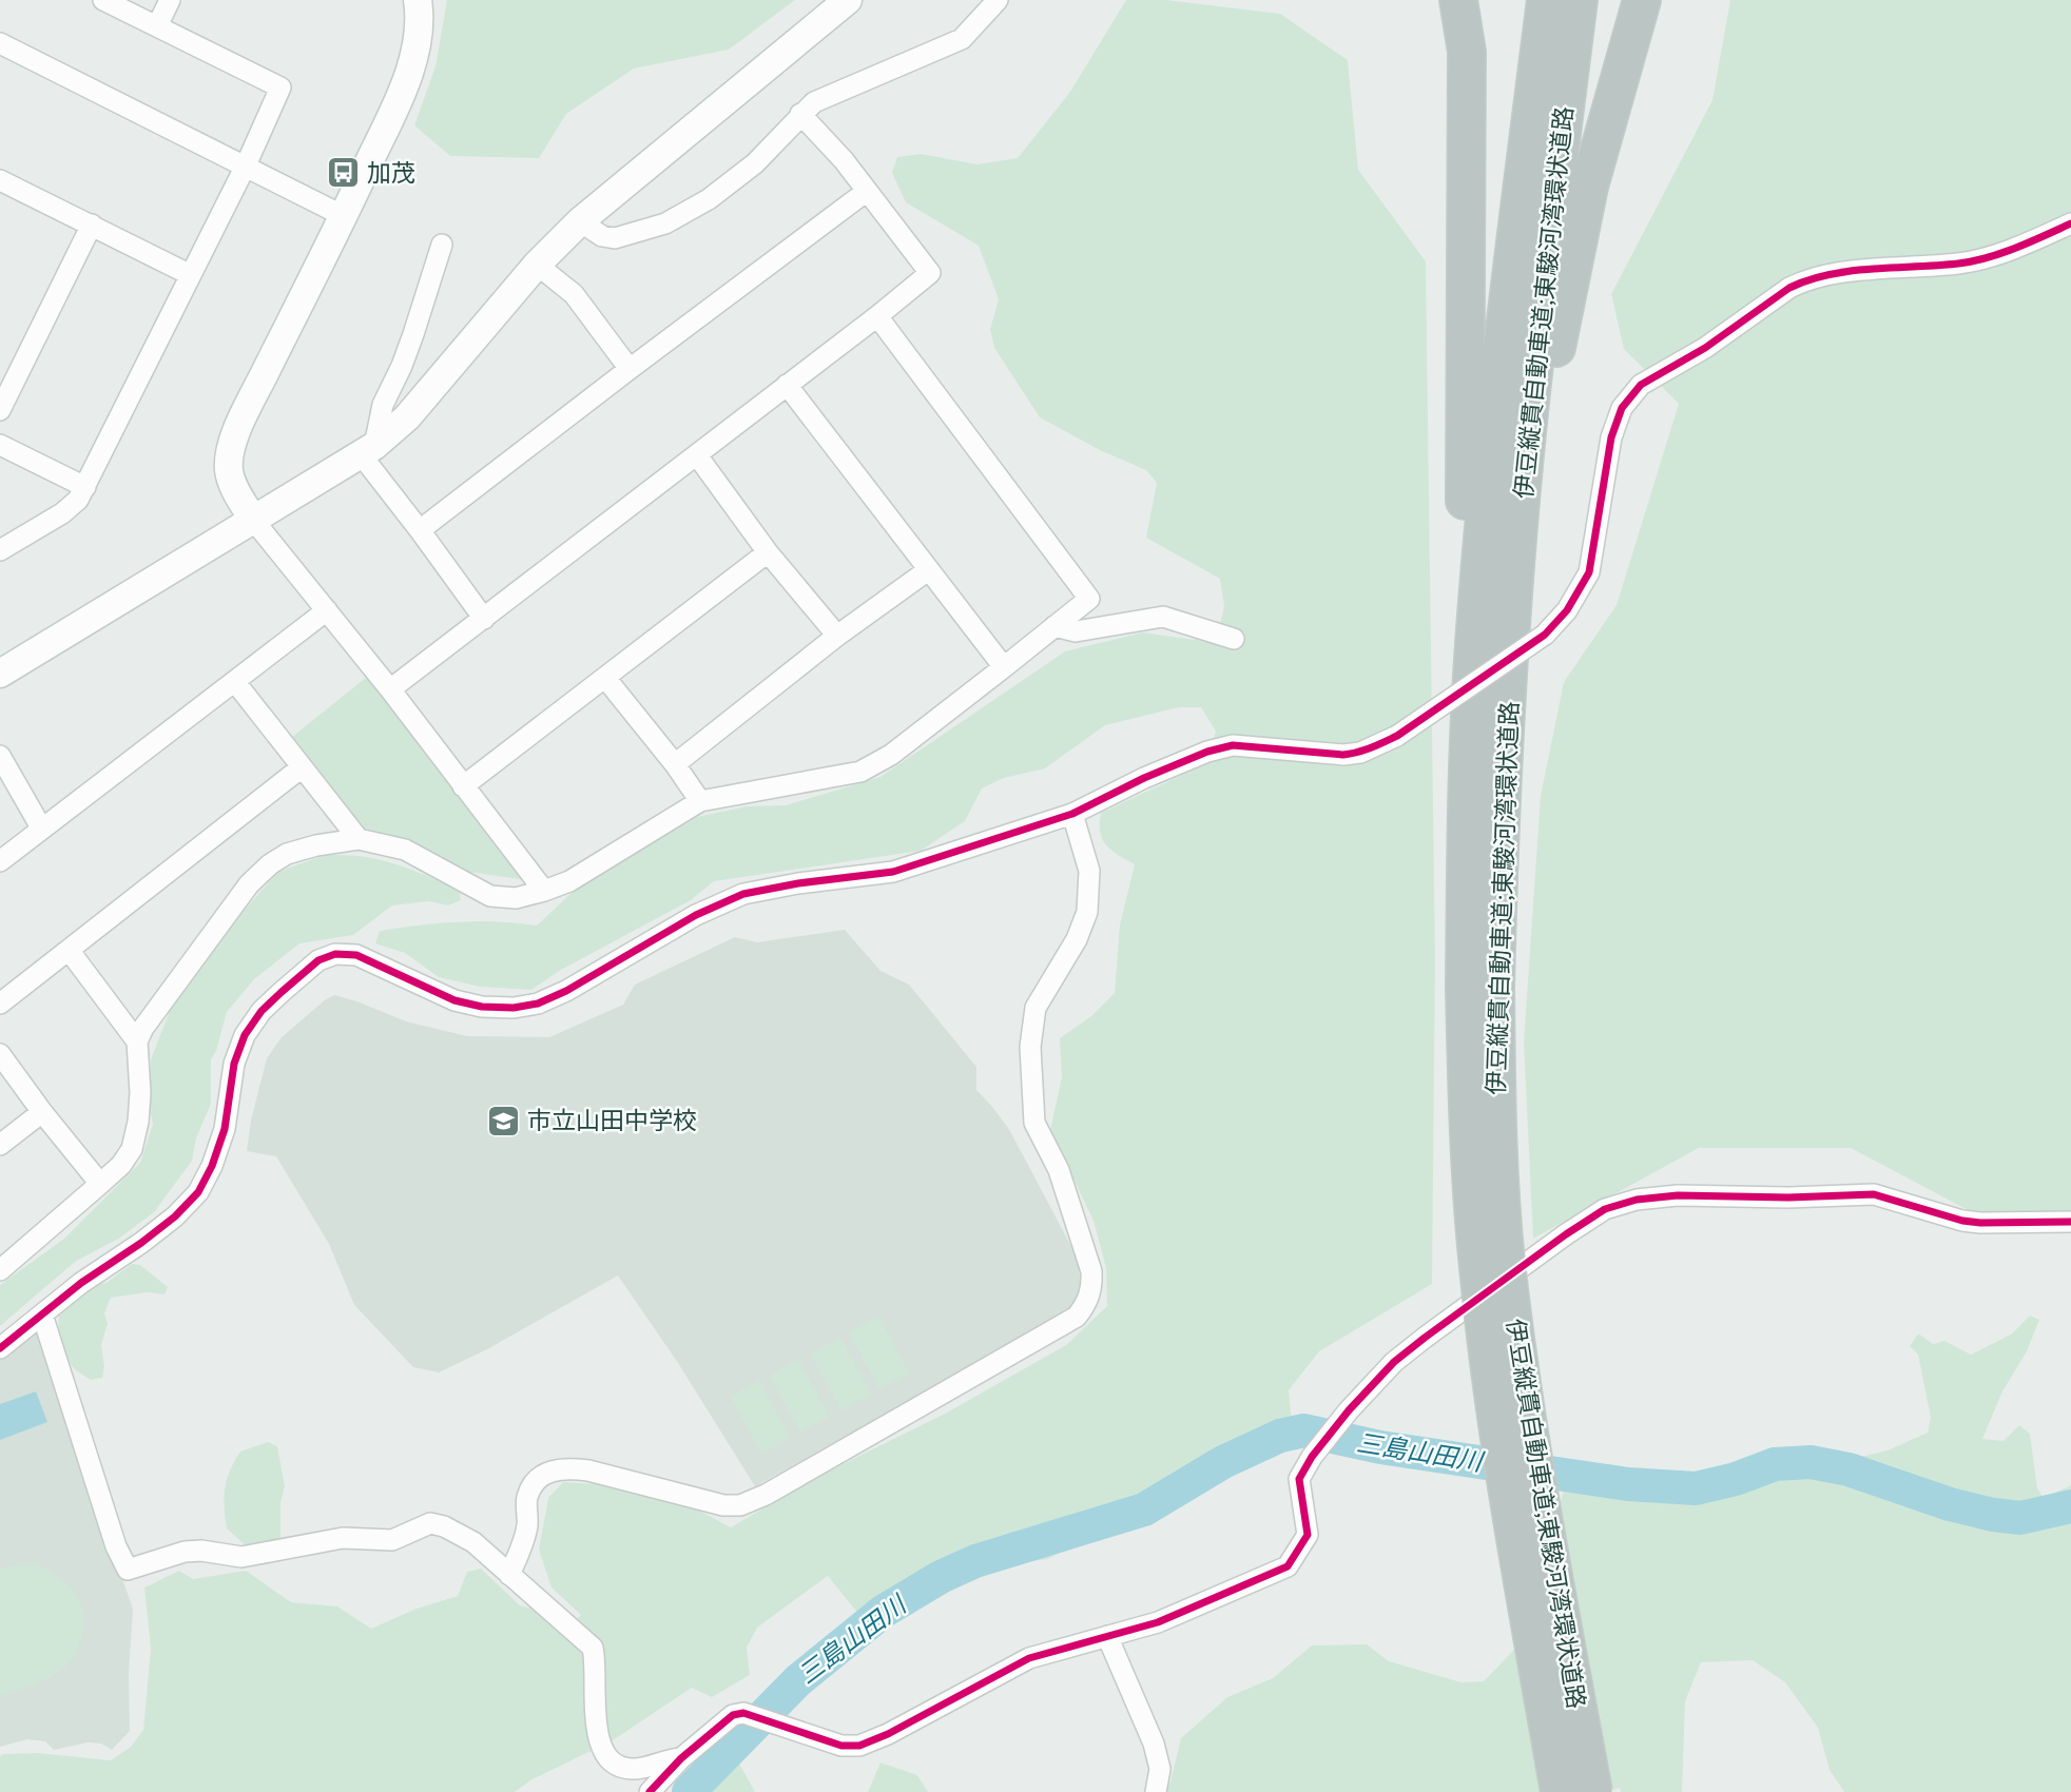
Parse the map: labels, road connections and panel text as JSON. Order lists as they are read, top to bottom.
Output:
{
  "streets": {
    "highway": ["伊豆縦貫自動車道;東駿河湾環状道路"]
  },
  "water": ["三島山田川"],
  "places": {
    "bus stop": ["加茂"],
    "school or university": ["市立山田中学校"]
  }
}
